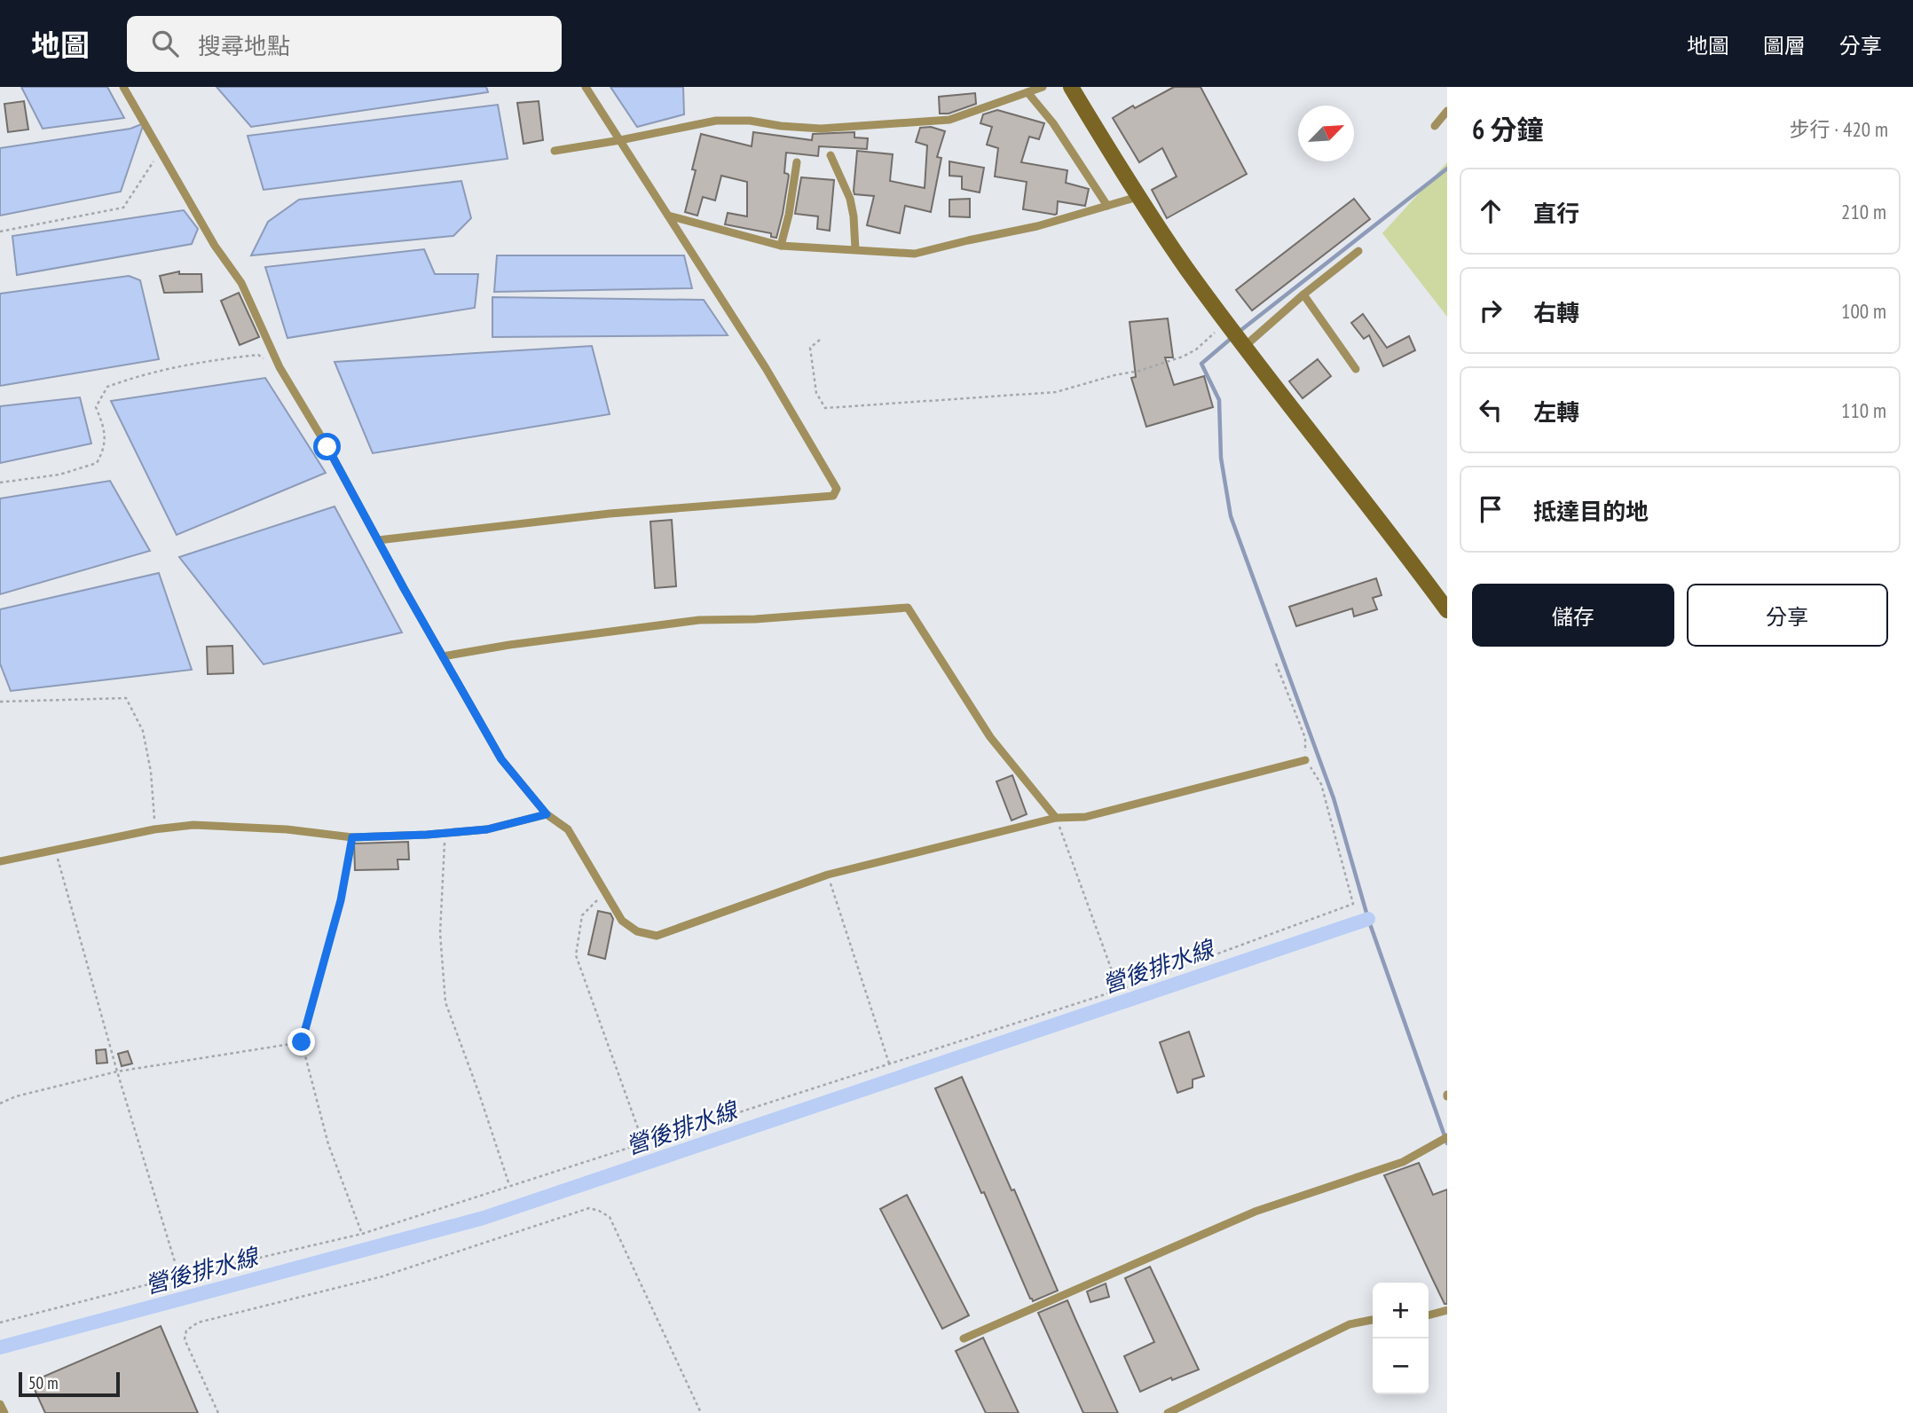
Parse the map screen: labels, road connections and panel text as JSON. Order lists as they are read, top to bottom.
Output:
{
  "water": ["營後排水線"],
  "scale_bar": "50 m",
  "north": "top right",
  "page": {
    "header": "地圖",
    "search": "搜尋地點",
    "nav": ["地圖", "圖層", "分享"],
    "heading": ["6 分鐘", "步行 · 420 m"],
    "list": [
      ["直行", "210 m"],
      ["右轉", "100 m"],
      ["左轉", "110 m"],
      "抵達目的地"
    ],
    "buttons": ["儲存", "分享"],
    "map_buttons": ["+", "−"],
    "scale": "50 m"
  }
}
